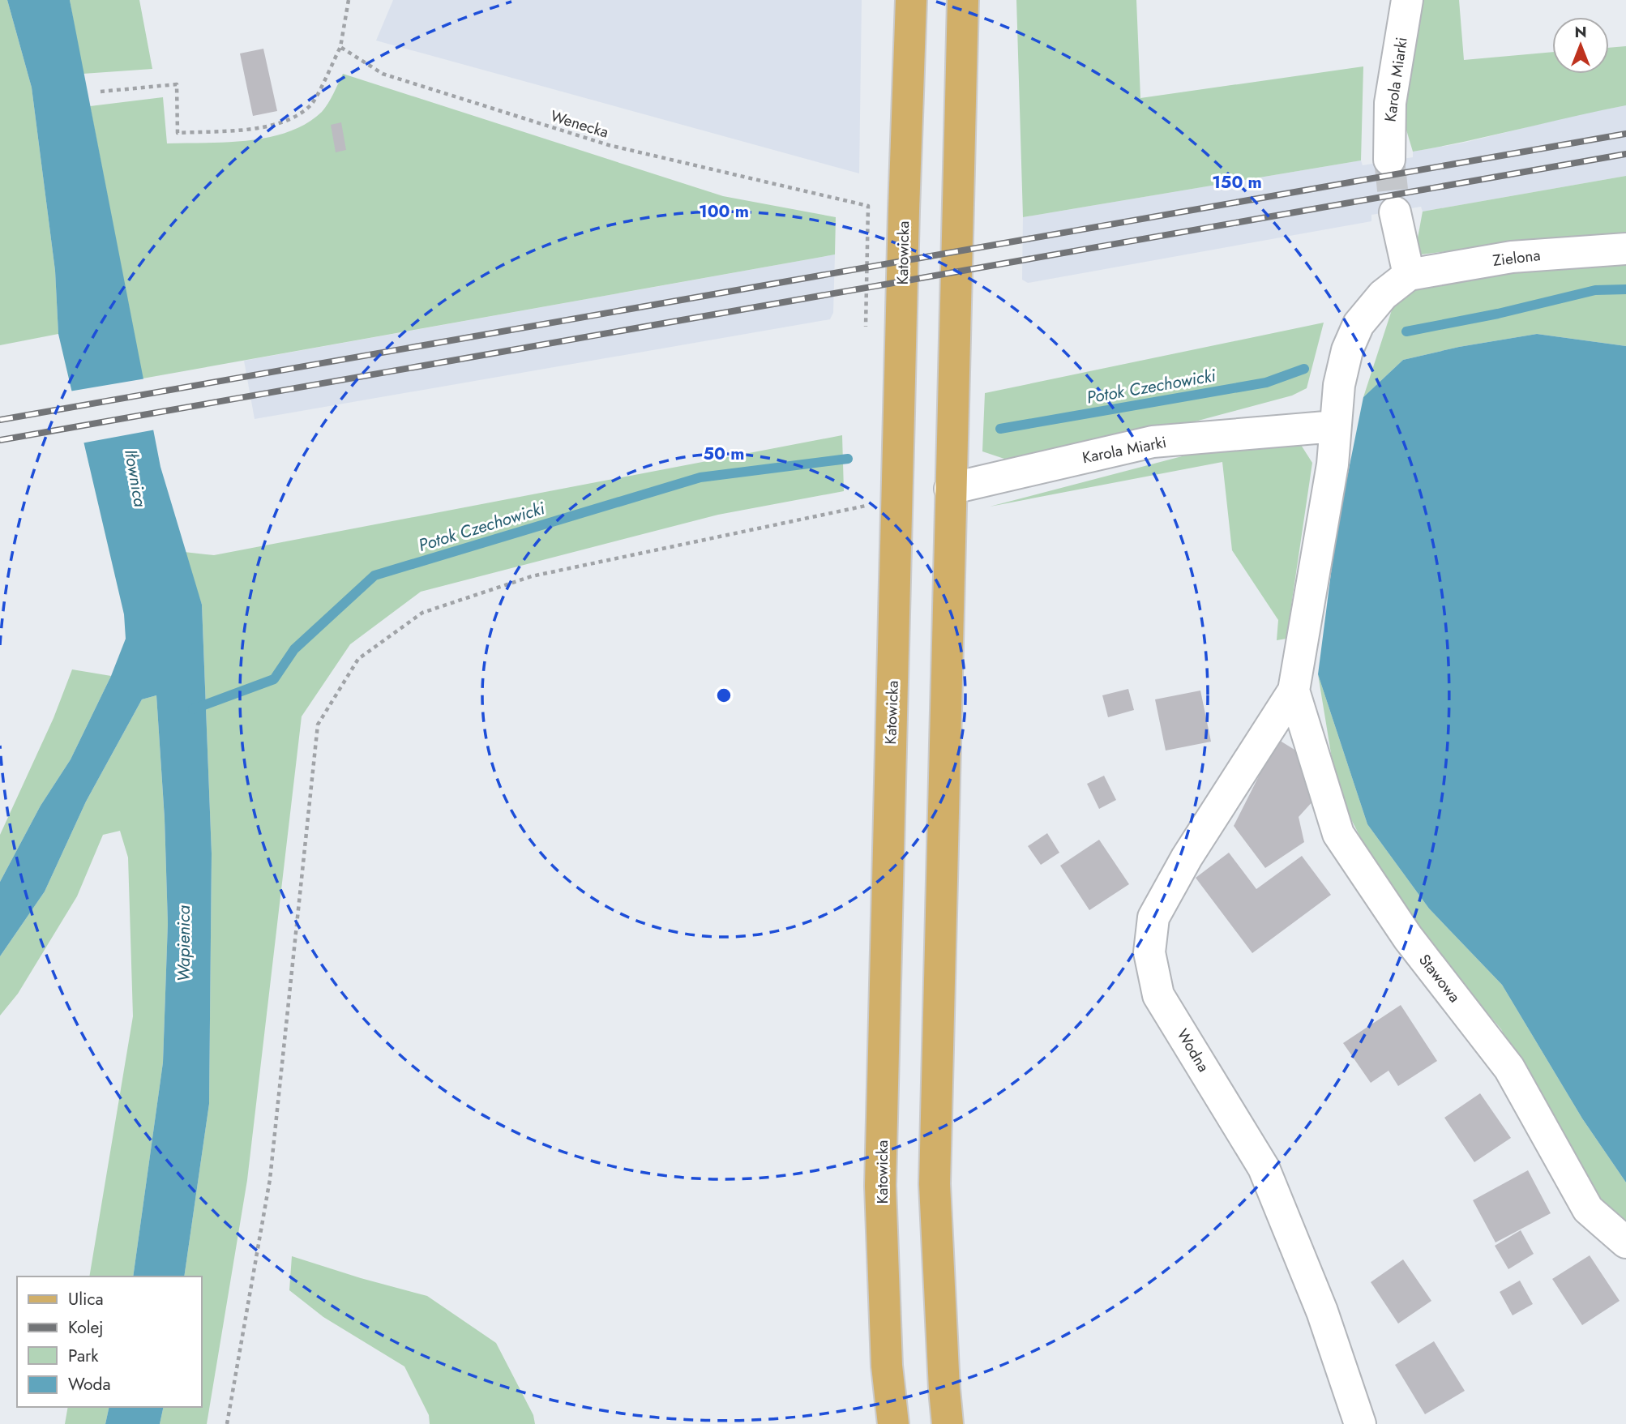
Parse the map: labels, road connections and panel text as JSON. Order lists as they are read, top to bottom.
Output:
{
  "streets": {
    "main road": ["Katowicka"],
    "street": [
      "Karola Miarki",
      "Zielona",
      "Stawowa",
      "Wodna"
    ],
    "path": ["Wenecka"]
  },
  "crossings": [
    ["Stawowa", "Wodna"]
  ],
  "water": ["Potok Czechowicki", "Iłownica", "Wapienica"],
  "legend": [
    "Ulica",
    "Kolej",
    "Park",
    "Woda"
  ],
  "north": "top",
  "rings": ["150 m", "100 m", "50 m"]
}
